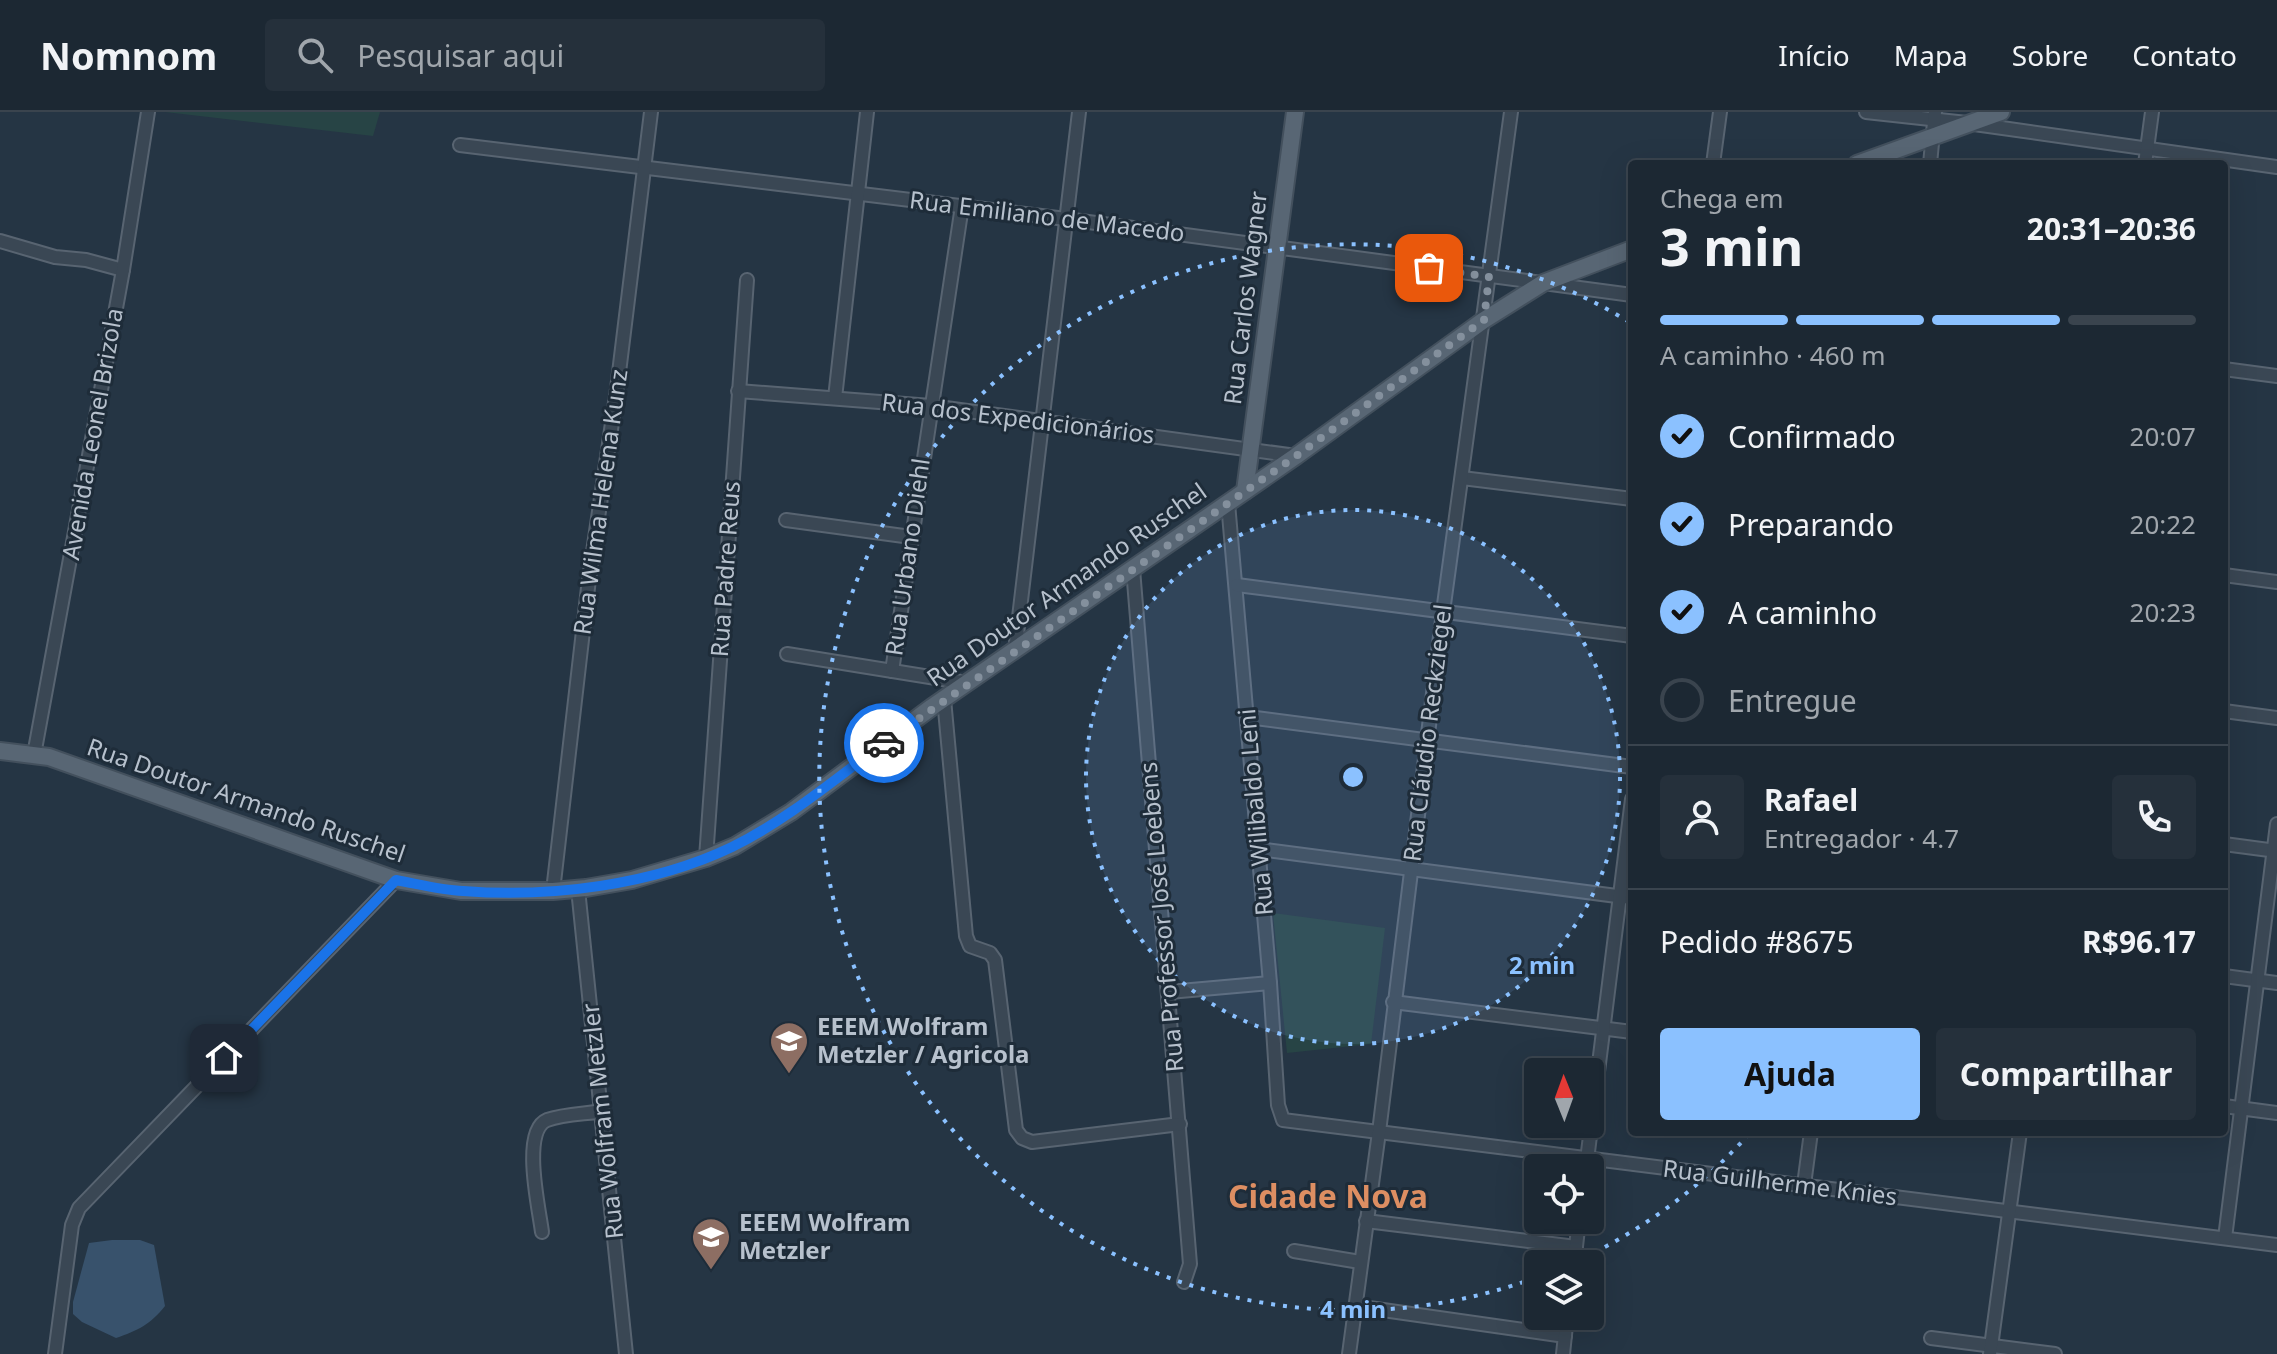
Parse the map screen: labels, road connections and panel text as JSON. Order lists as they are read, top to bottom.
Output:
{
  "streets": {
    "main road": ["Rua Carlos Wagner", "Rua Doutor Armando Ruschel"],
    "street": [
      "Rua Emiliano de Macedo",
      "Rua dos Expedicionários",
      "Avenida Leonel Brizola",
      "Rua Wilma Helena Kunz",
      "Rua Urbano Diehl",
      "Rua Padre Reus",
      "Rua Cláudio Reckziegel",
      "Rua Wilibaldo Leni",
      "Rua Professor José Loebens",
      "Rua Wolfram Metzler",
      "Rua Guilherme Knies"
    ]
  },
  "crossings": [
    ["Rua Emiliano de Macedo", "Rua Carlos Wagner"],
    ["Rua Emiliano de Macedo", "Rua Wilma Helena Kunz"],
    ["Rua Emiliano de Macedo", "Rua Urbano Diehl"],
    ["Rua Emiliano de Macedo", "Rua Doutor Armando Ruschel"],
    ["Rua Emiliano de Macedo", "Rua Cláudio Reckziegel"],
    ["Rua Carlos Wagner", "Rua dos Expedicionários"],
    ["Rua Carlos Wagner", "Rua Doutor Armando Ruschel"],
    ["Rua dos Expedicionários", "Rua Urbano Diehl"],
    ["Rua dos Expedicionários", "Rua Padre Reus"],
    ["Rua dos Expedicionários", "Rua Doutor Armando Ruschel"],
    ["Avenida Leonel Brizola", "Rua Doutor Armando Ruschel"],
    ["Rua Wilma Helena Kunz", "Rua Doutor Armando Ruschel"],
    ["Rua Padre Reus", "Rua Doutor Armando Ruschel"],
    ["Rua Doutor Armando Ruschel", "Rua Cláudio Reckziegel"],
    ["Rua Doutor Armando Ruschel", "Rua Wilibaldo Leni"],
    ["Rua Doutor Armando Ruschel", "Rua Professor José Loebens"],
    ["Rua Doutor Armando Ruschel", "Rua Wolfram Metzler"],
    ["Rua Cláudio Reckziegel", "Rua Guilherme Knies"],
    ["Rua Wilibaldo Leni", "Rua Guilherme Knies"]
  ],
  "districts": ["Cidade Nova"],
  "places": {
    "school or university": ["EEEM Wolfram Metzler / Agricola", "EEEM Wolfram Metzler"]
  },
  "north": "top",
  "page": {
    "header": "Nomnom",
    "search": "Pesquisar aqui",
    "nav": [
      "Início",
      "Mapa",
      "Sobre",
      "Contato"
    ],
    "heading": ["3 min", "Chega em", "20:31–20:36"],
    "panel": [
      "Rafael",
      "Entregador · 4.7",
      "Pedido #8675",
      "R$96.17"
    ],
    "bar": "A caminho · 460 m",
    "list": [
      ["Confirmado", "20:07"],
      ["Preparando", "20:22"],
      ["A caminho", "20:23"],
      "Entregue"
    ],
    "buttons": ["Ajuda", "Compartilhar"]
  },
  "rings": ["2 min", "4 min"]
}
